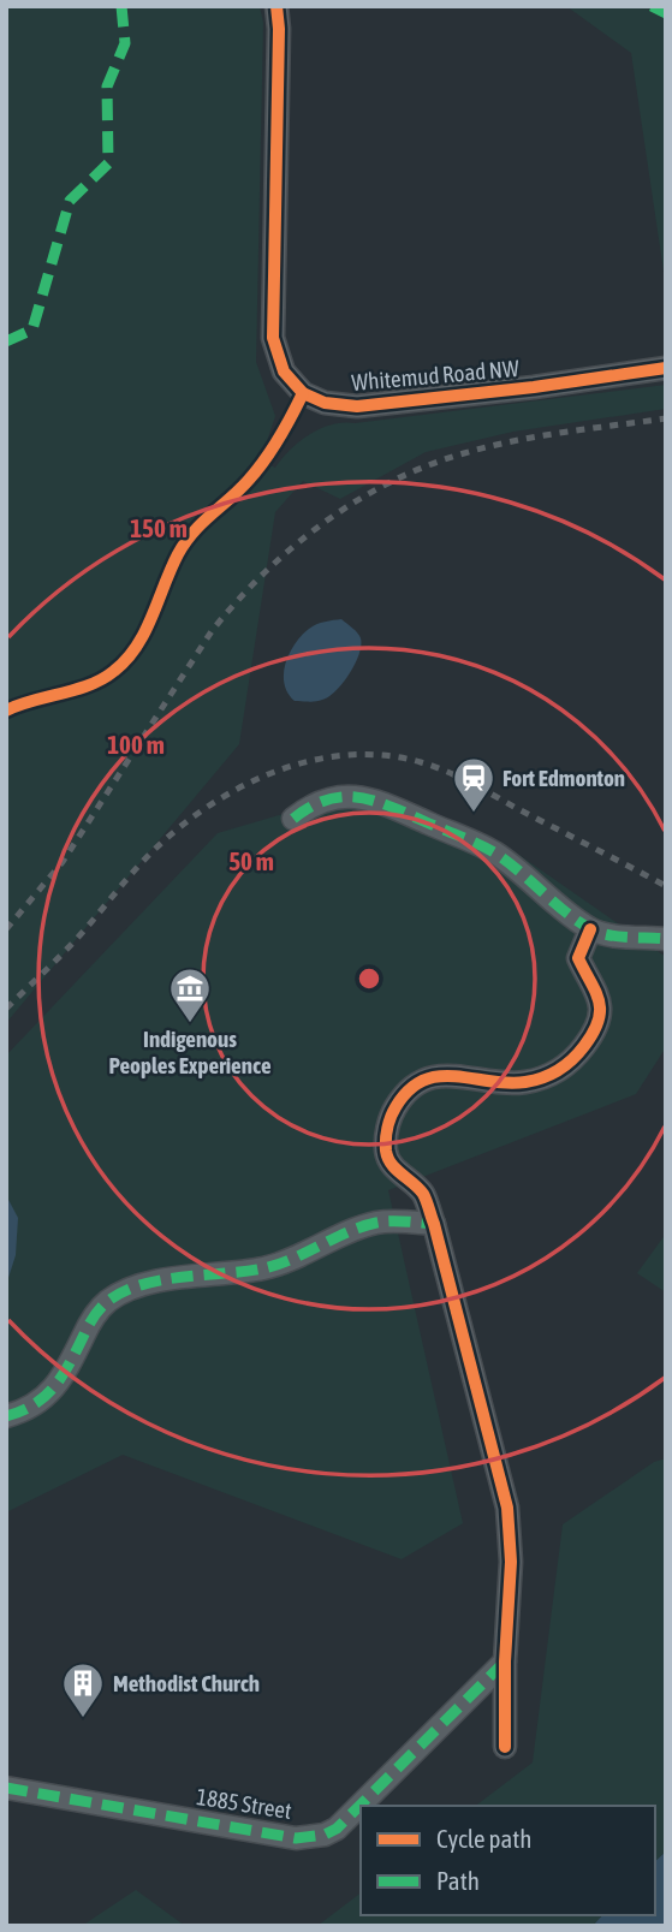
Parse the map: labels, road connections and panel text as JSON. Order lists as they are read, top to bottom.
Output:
{
  "streets": {
    "street": ["Whitemud Road NW", "1885 Street"]
  },
  "places": {
    "station": ["Fort Edmonton"],
    "museum": ["Indigenous Peoples Experience"],
    "building": ["Methodist Church"]
  },
  "legend": ["Cycle path", "Path"],
  "rings": ["150 m", "100 m", "50 m"]
}
